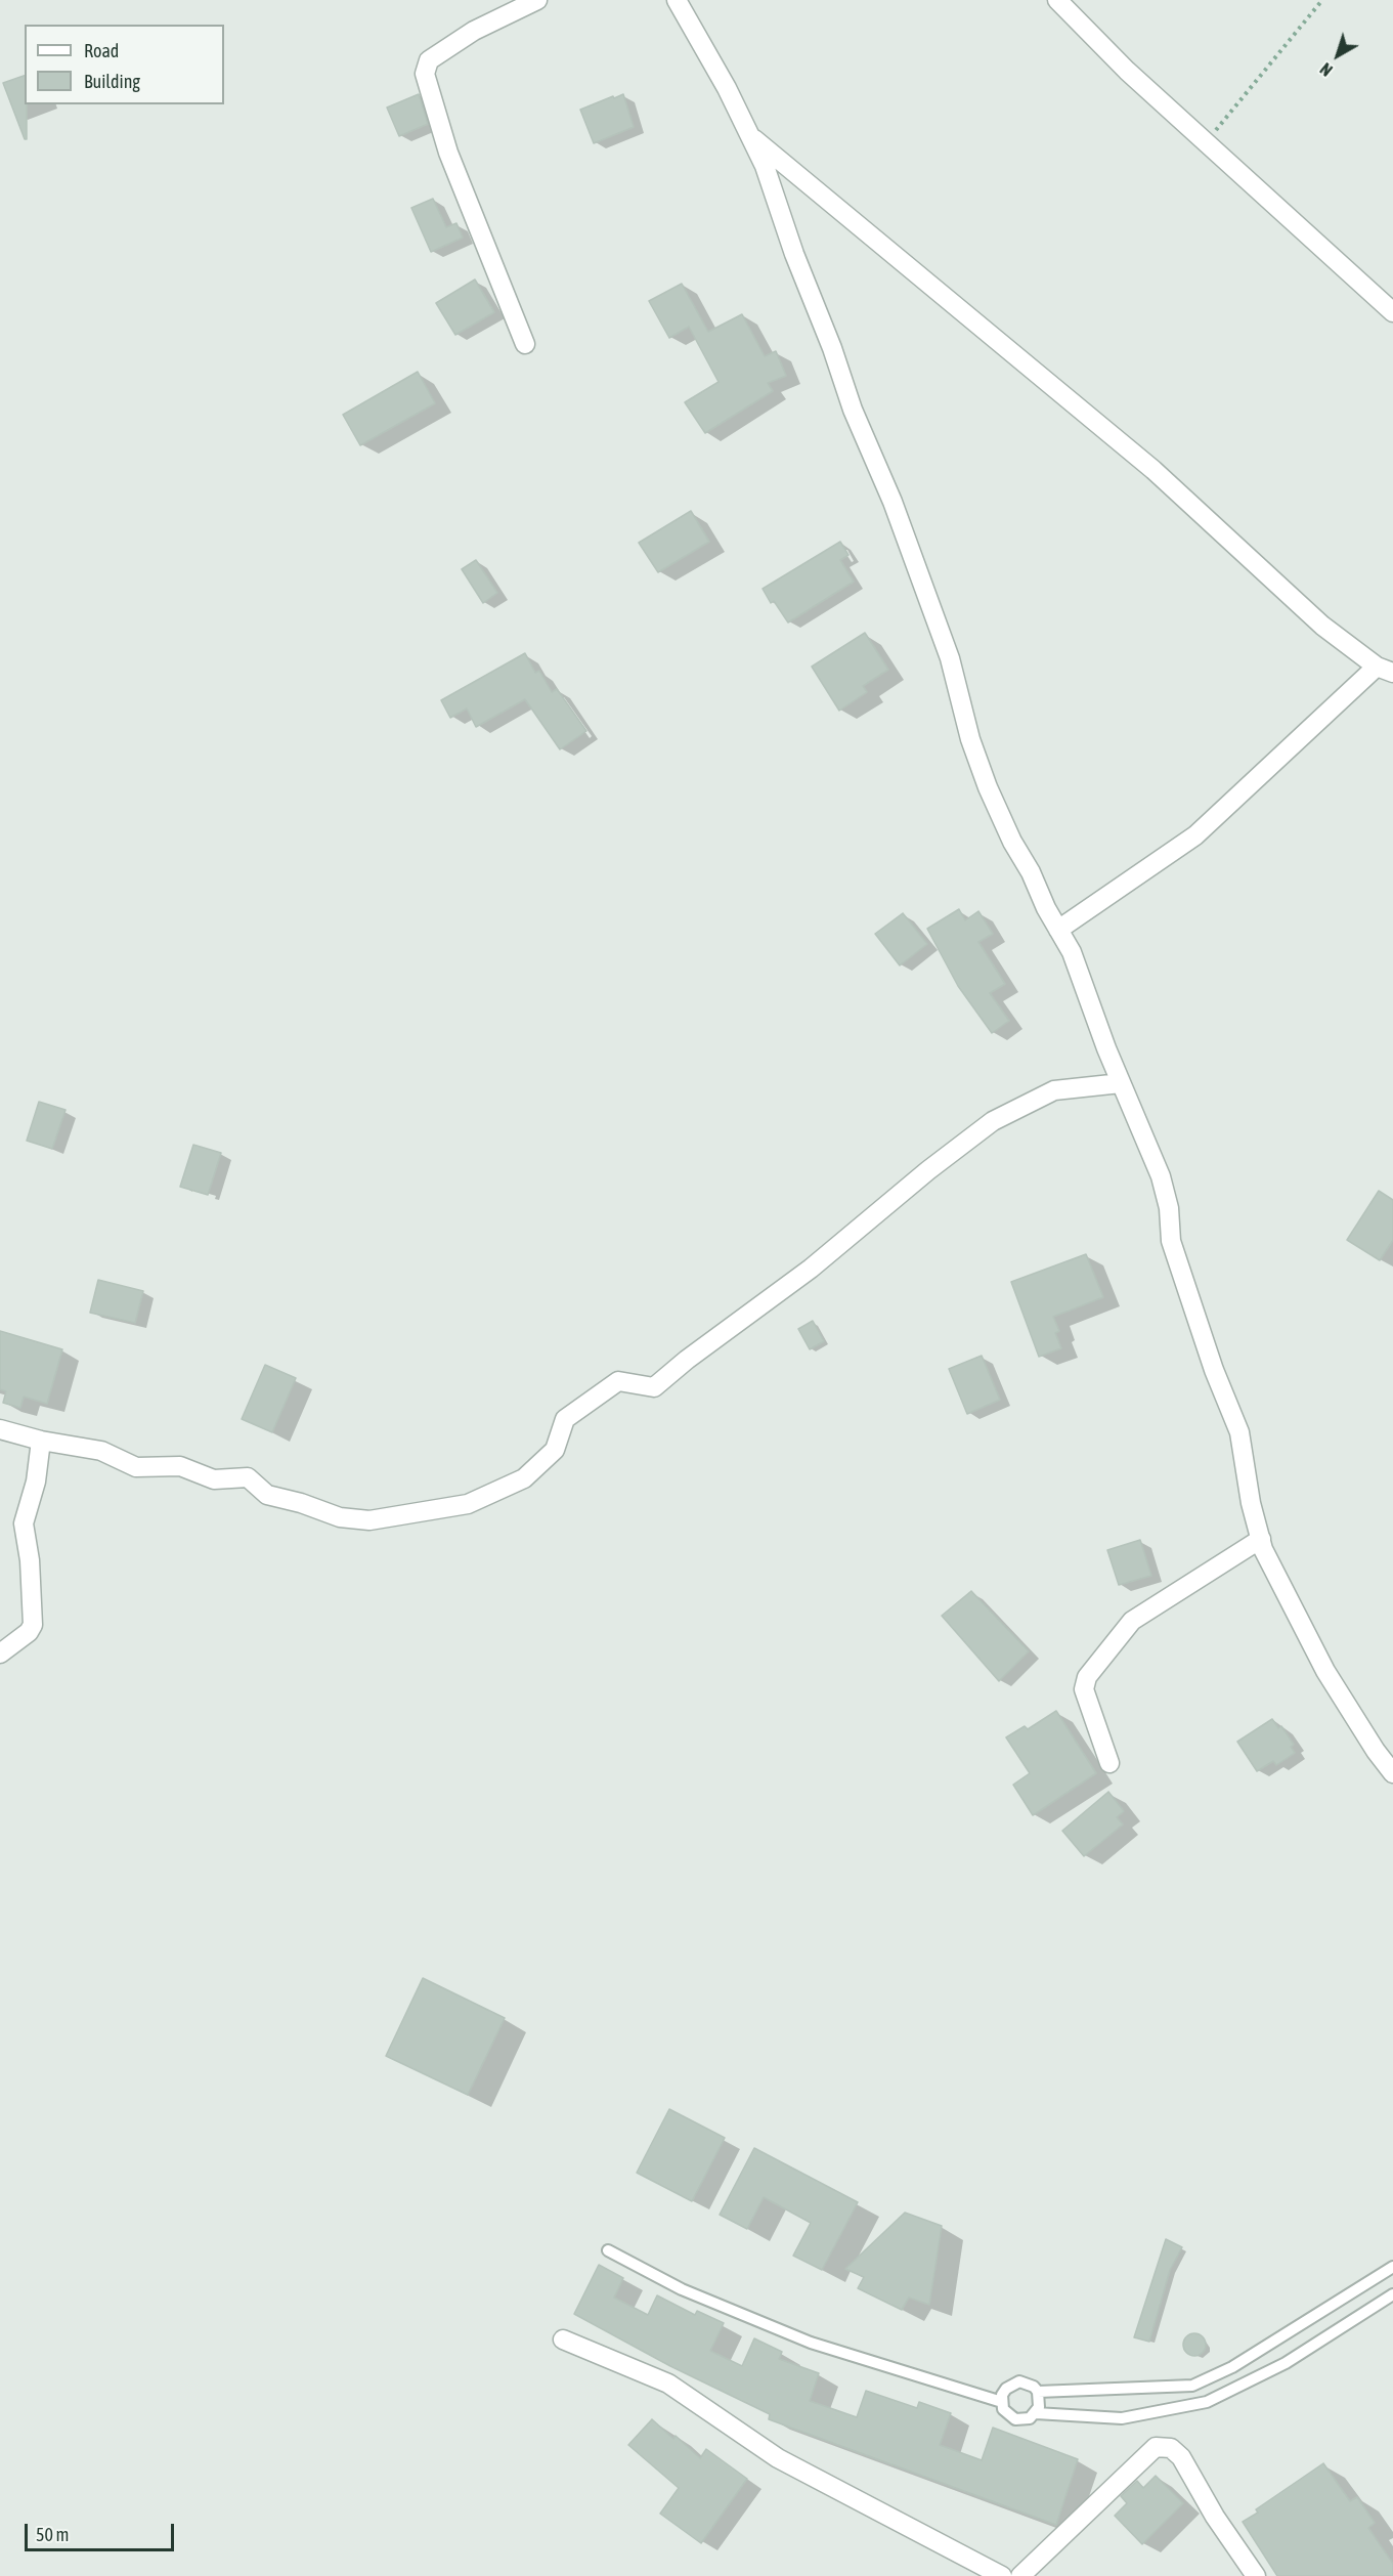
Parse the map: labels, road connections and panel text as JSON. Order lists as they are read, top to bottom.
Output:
{
  "legend": ["Road", "Building"],
  "scale_bar": "50 m",
  "north": "bottom left"
}
